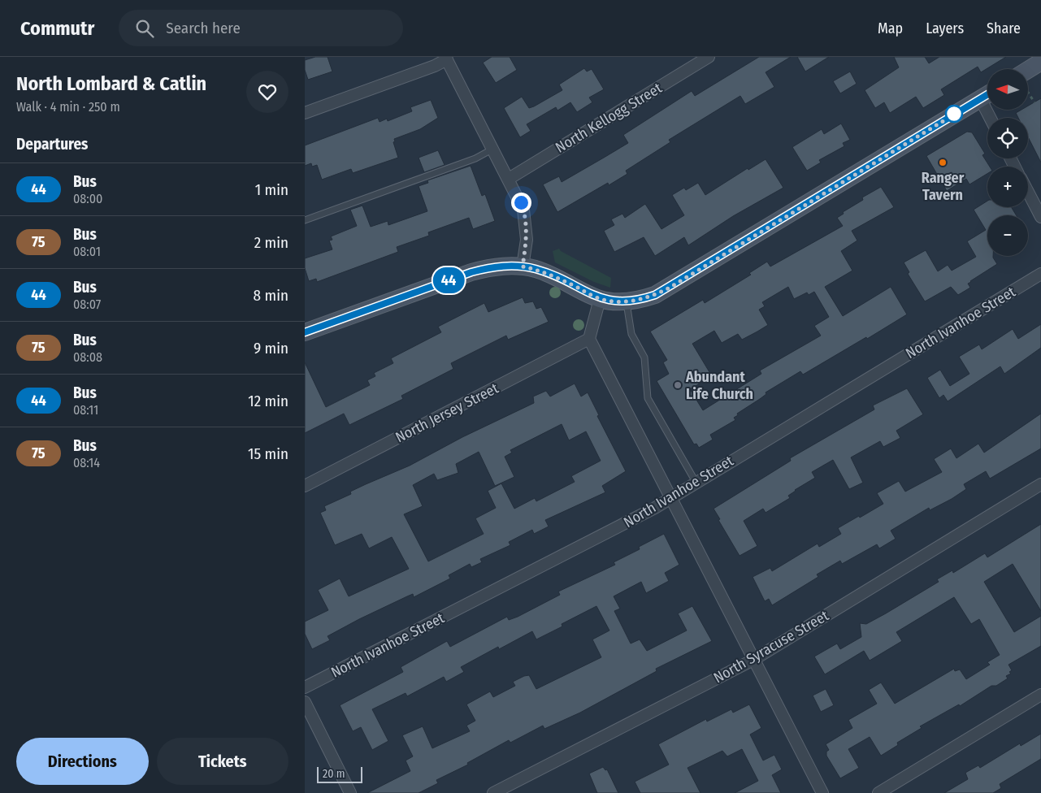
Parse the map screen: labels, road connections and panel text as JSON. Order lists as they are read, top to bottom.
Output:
{
  "streets": {
    "street": [
      "North Kellogg Street",
      "North Ivanhoe Street",
      "North Jersey Street",
      "North Syracuse Street"
    ]
  },
  "places": ["Ranger Tavern", "Abundant Life Church"],
  "lines": ["bus line 44"],
  "scale_bar": "20 m",
  "north": "left",
  "page": {
    "header": "Commutr",
    "search": "Search here",
    "nav": ["Map", "Layers", "Share"],
    "heading": [
      ["North Lombard & Catlin", "Walk · 4 min · 250 m"],
      "Departures"
    ],
    "on_map": "44",
    "map_buttons": ["+", "−"],
    "list": [
      {
        "mark": "44",
        "name": "Bus",
        "note": "08:00",
        "value": "1 min"
      },
      {
        "mark": "75",
        "name": "Bus",
        "note": "08:01",
        "value": "2 min"
      },
      {
        "mark": "44",
        "name": "Bus",
        "note": "08:07",
        "value": "8 min"
      },
      {
        "mark": "75",
        "name": "Bus",
        "note": "08:08",
        "value": "9 min"
      },
      {
        "mark": "44",
        "name": "Bus",
        "note": "08:11",
        "value": "12 min"
      },
      {
        "mark": "75",
        "name": "Bus",
        "note": "08:14",
        "value": "15 min"
      }
    ],
    "buttons": ["Directions", "Tickets"],
    "scale": "20 m"
  }
}
